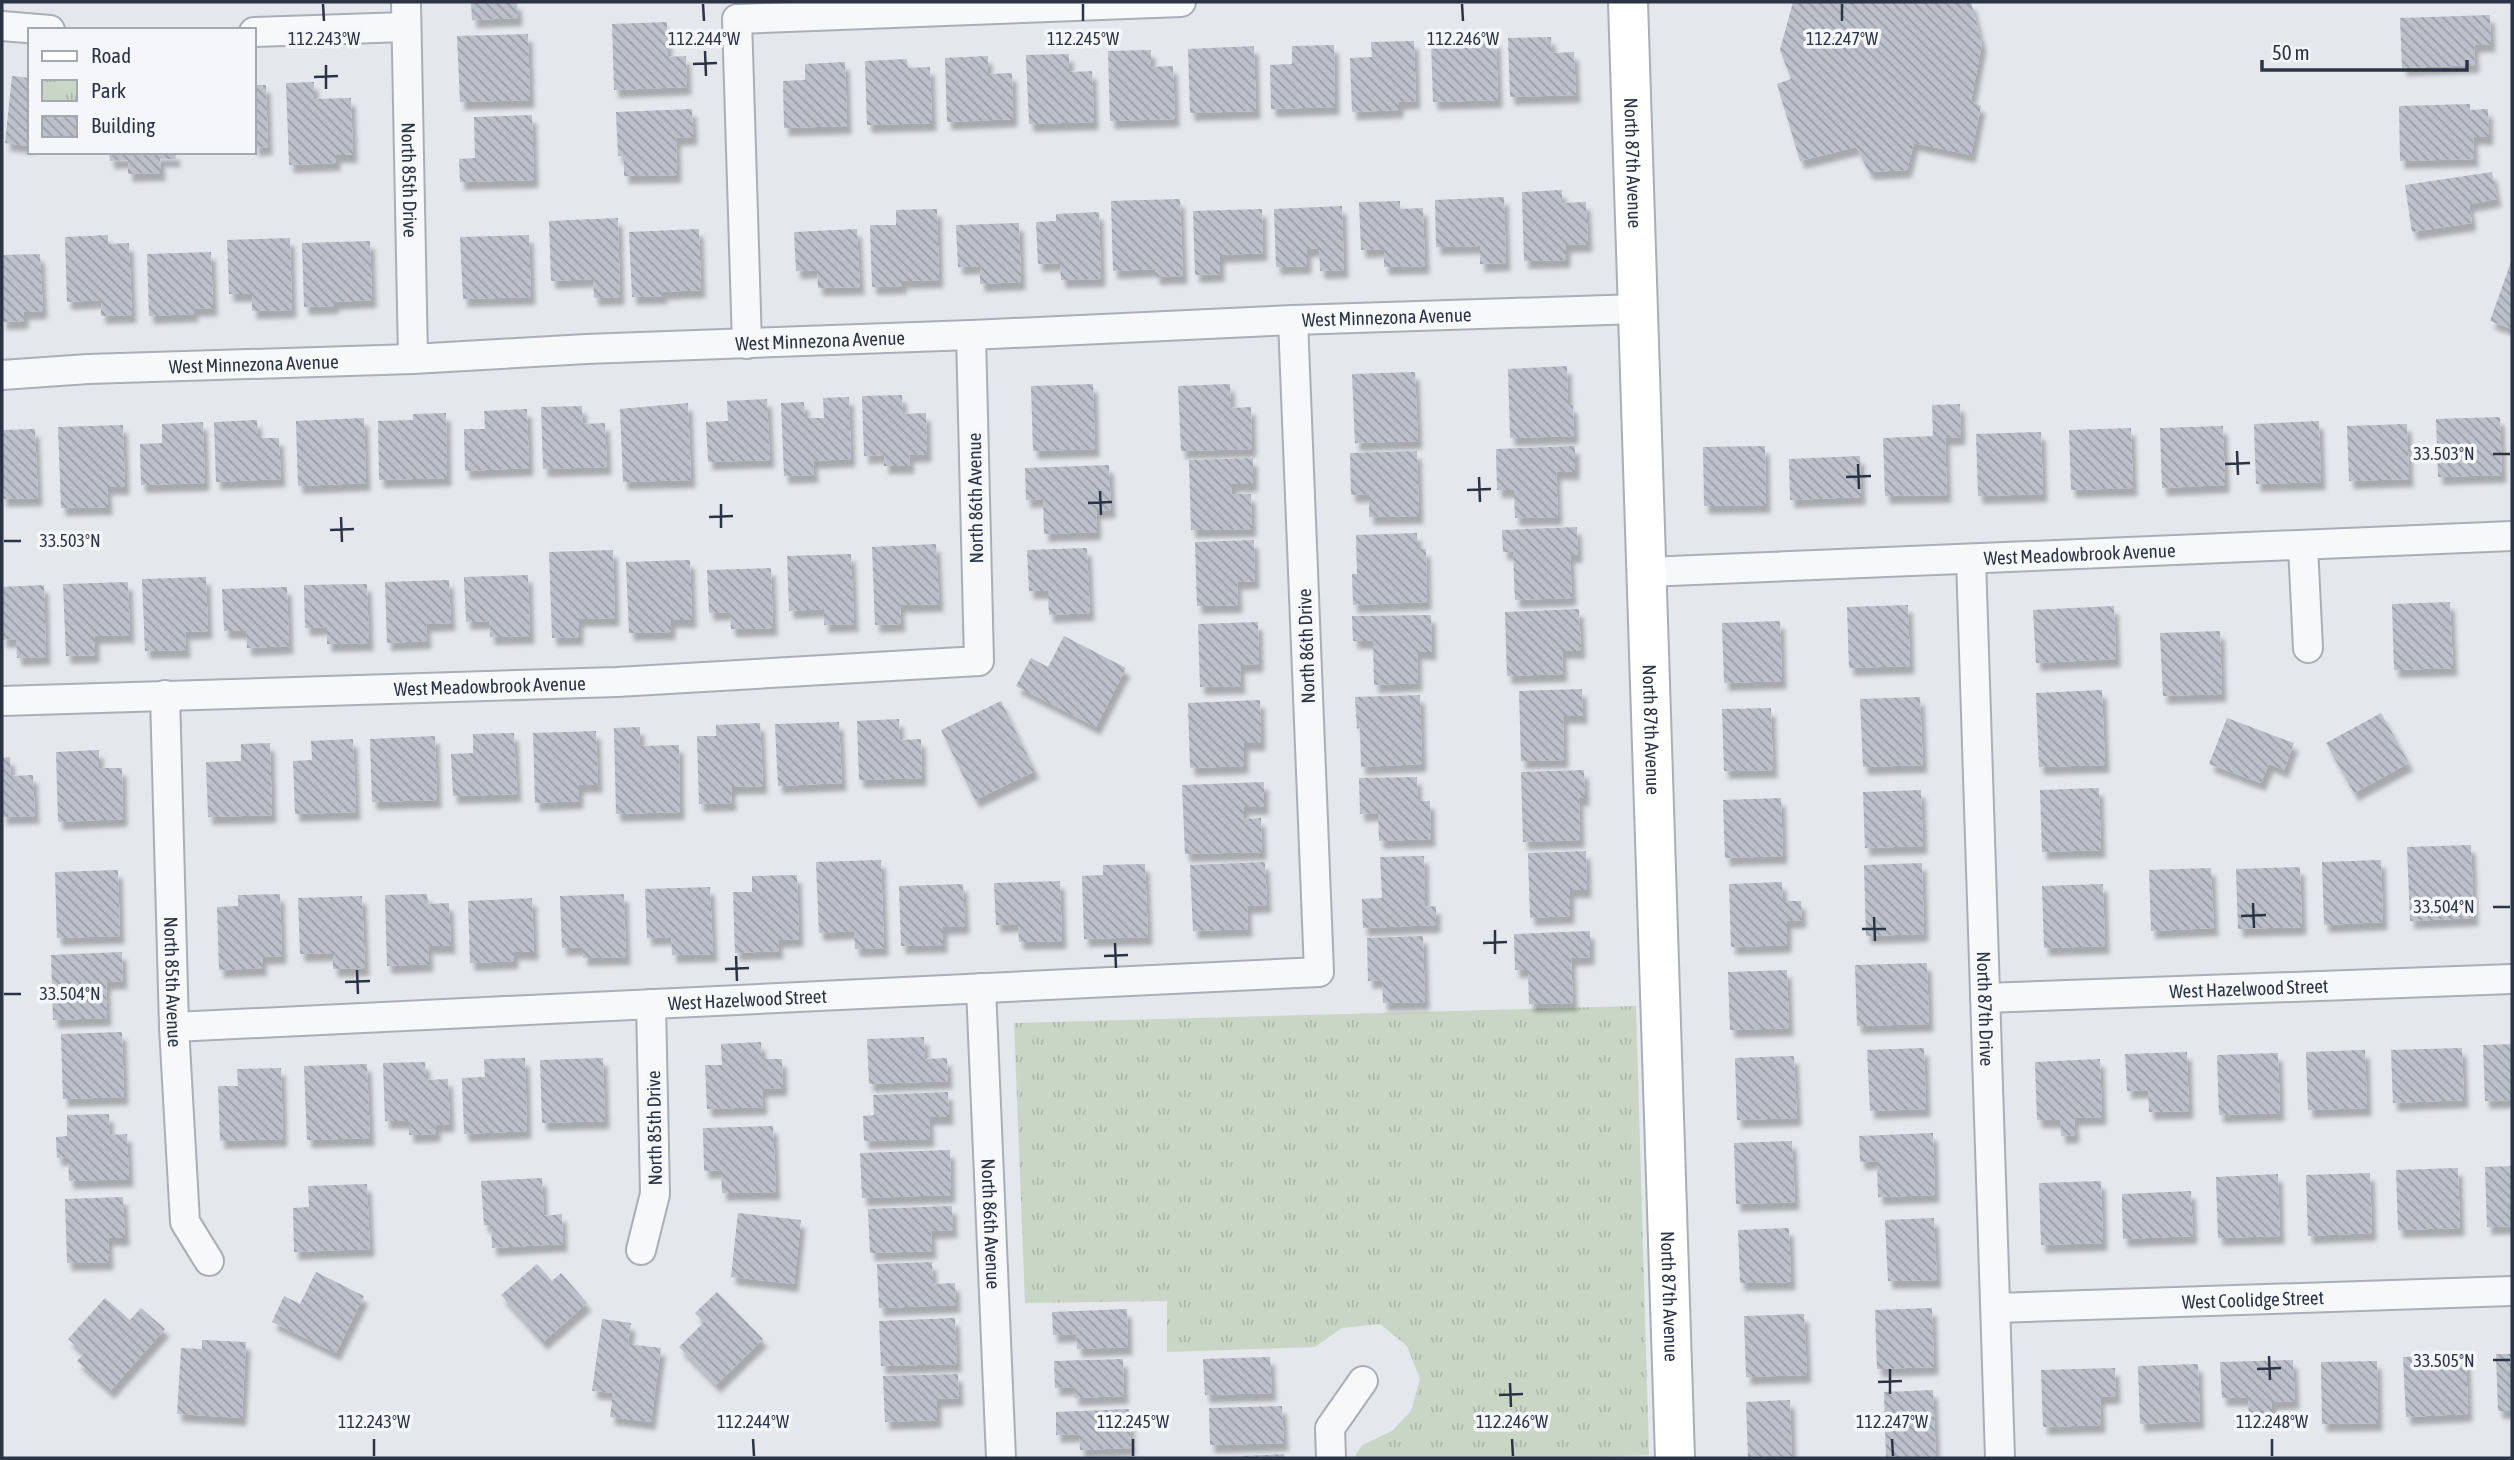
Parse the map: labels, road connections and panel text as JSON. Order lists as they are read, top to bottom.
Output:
{
  "streets": {
    "street": [
      "North 87th Avenue",
      "North 85th Drive",
      "West Minnezona Avenue",
      "North 86th Avenue",
      "West Meadowbrook Avenue",
      "North 86th Drive",
      "North 85th Avenue",
      "West Hazelwood Street",
      "North 87th Drive",
      "West Coolidge Street"
    ]
  },
  "crossings": [
    ["North 87th Avenue", "West Minnezona Avenue"],
    ["North 87th Avenue", "West Meadowbrook Avenue"],
    ["North 85th Drive", "West Minnezona Avenue"],
    ["North 85th Drive", "West Hazelwood Street"],
    ["West Minnezona Avenue", "North 86th Avenue"],
    ["West Minnezona Avenue", "North 86th Drive"],
    ["North 86th Avenue", "West Meadowbrook Avenue"],
    ["North 86th Avenue", "West Hazelwood Street"],
    ["West Meadowbrook Avenue", "North 85th Avenue"],
    ["West Meadowbrook Avenue", "North 87th Drive"],
    ["North 86th Drive", "West Hazelwood Street"],
    ["North 85th Avenue", "West Hazelwood Street"],
    ["West Hazelwood Street", "North 87th Drive"],
    ["North 87th Drive", "West Coolidge Street"]
  ],
  "legend": ["Road", "Park", "Building"],
  "scale_bar": "50 m",
  "coordinates": [
    "112.243°W",
    "112.244°W",
    "112.245°W",
    "112.246°W",
    "112.247°W",
    "33.503°N",
    "33.504°N",
    "33.505°N",
    "112.248°W"
  ]
}
